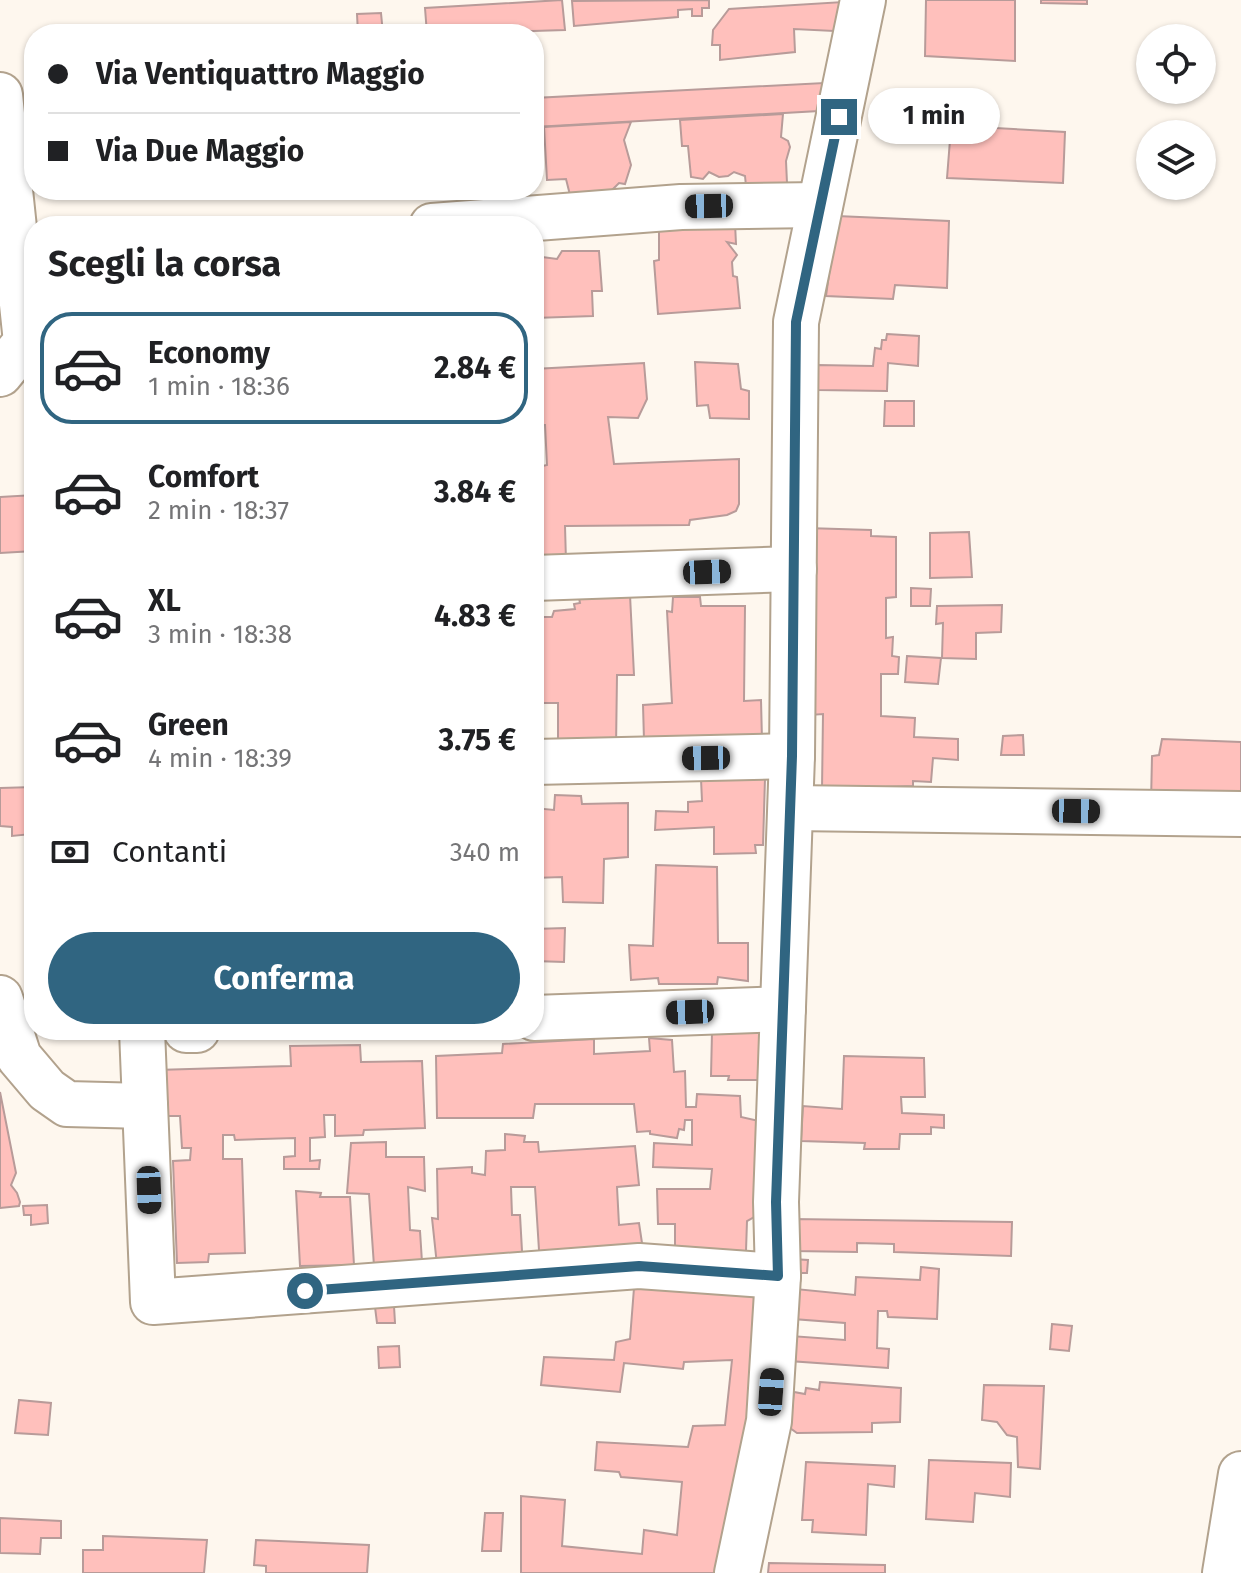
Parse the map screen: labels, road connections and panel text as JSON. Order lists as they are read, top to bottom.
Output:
{
  "page": {
    "banner": ["Via Ventiquattro Maggio", "Via Due Maggio"],
    "bubble": "1 min",
    "heading": "Scegli la corsa",
    "list": [
      {
        "name": "Economy",
        "note": "1 min · 18:36",
        "value": "2.84 €"
      },
      {
        "name": "Comfort",
        "note": "2 min · 18:37",
        "value": "3.84 €"
      },
      {
        "name": "XL",
        "note": "3 min · 18:38",
        "value": "4.83 €"
      },
      {
        "name": "Green",
        "note": "4 min · 18:39",
        "value": "3.75 €"
      }
    ],
    "pay": ["Contanti", "340 m"],
    "buttons": "Conferma"
  }
}
